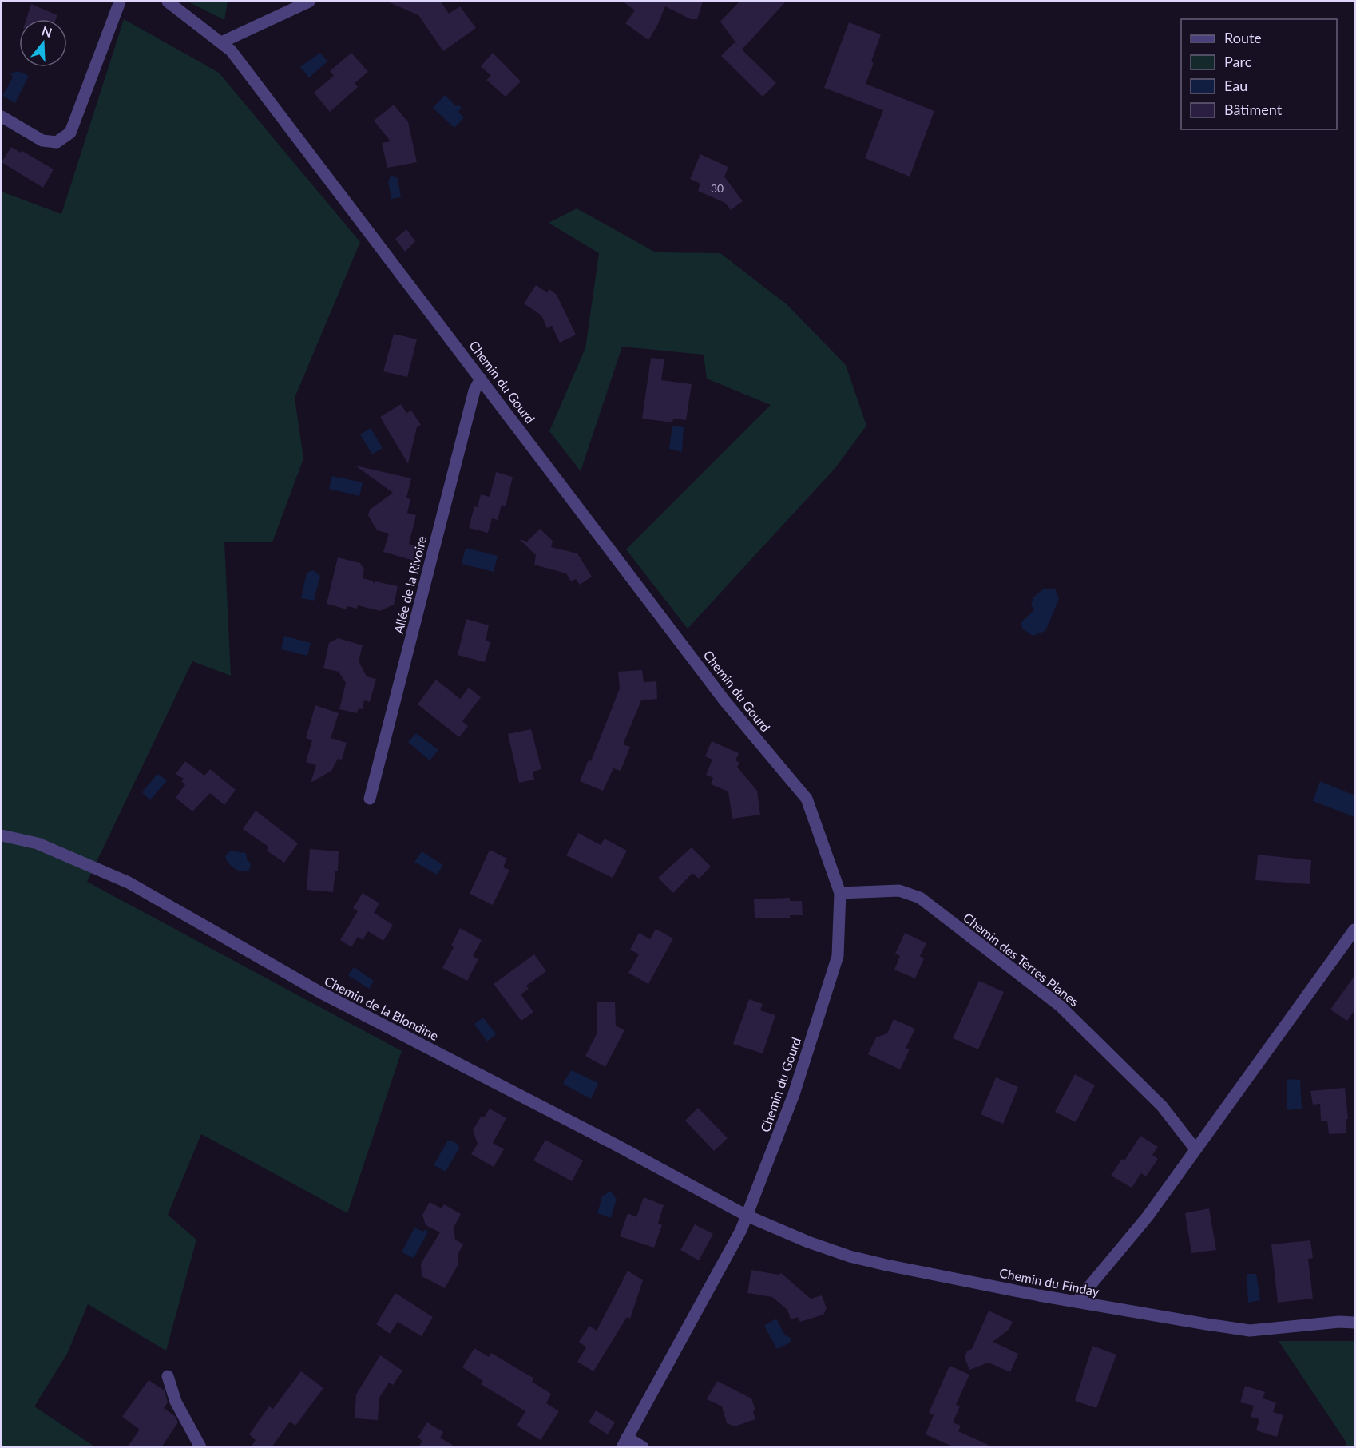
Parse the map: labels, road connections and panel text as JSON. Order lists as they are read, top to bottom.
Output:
{
  "streets": {
    "street": [
      "Chemin du Gourd",
      "Allée de la Rivoire",
      "Chemin des Terres Planes",
      "Chemin de la Blondine",
      "Chemin du Finday"
    ]
  },
  "crossings": [
    ["Chemin du Gourd", "Allée de la Rivoire"],
    ["Chemin du Gourd", "Chemin des Terres Planes"],
    ["Chemin du Gourd", "Chemin de la Blondine"],
    ["Chemin du Gourd", "Chemin du Finday"],
    ["Chemin de la Blondine", "Chemin du Finday"]
  ],
  "house_numbers": ["30"],
  "legend": [
    "Route",
    "Parc",
    "Eau",
    "Bâtiment"
  ],
  "north": "top"
}
